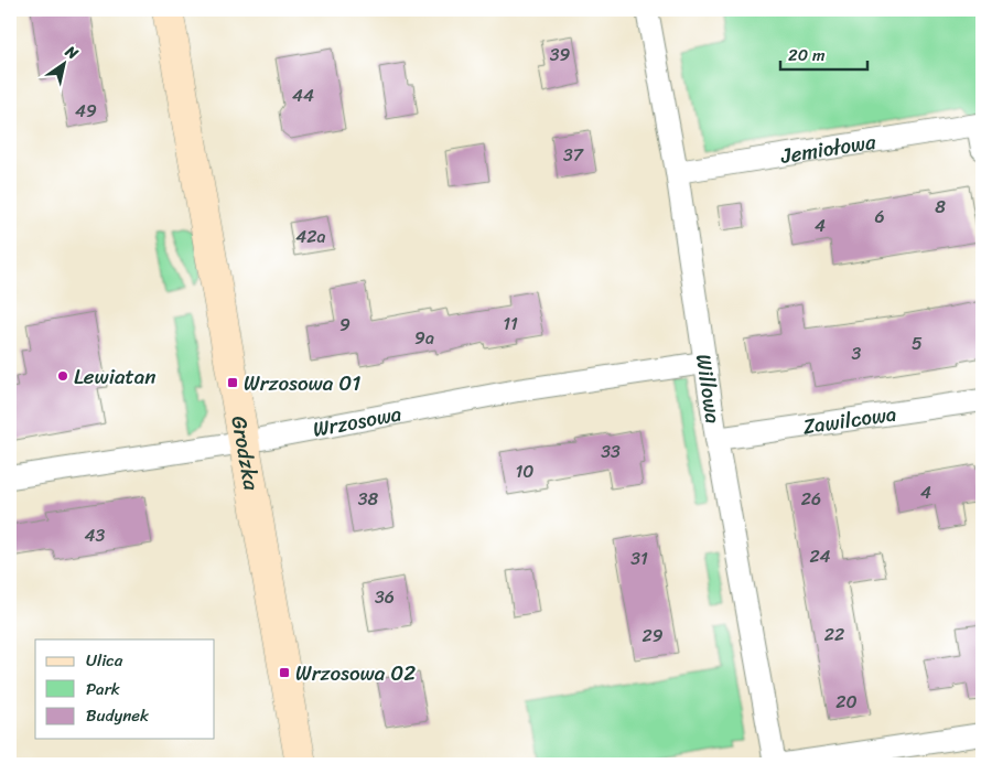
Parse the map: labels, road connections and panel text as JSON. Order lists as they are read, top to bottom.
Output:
{
  "streets": {
    "street": [
      "Jemiołowa",
      "Willowa",
      "Zawilcowa",
      "Wrzosowa",
      "Grodzka"
    ]
  },
  "crossings": [
    ["Jemiołowa", "Willowa"],
    ["Willowa", "Zawilcowa"],
    ["Willowa", "Wrzosowa"],
    ["Wrzosowa", "Grodzka"]
  ],
  "places": {
    "other": ["Lewiatan"],
    "transit": ["Wrzosowa 01", "Wrzosowa 02"]
  },
  "house_numbers": [
    "39",
    "44",
    "49",
    "37",
    "8",
    "6",
    "4",
    "42a",
    "11",
    "9",
    "9a",
    "5",
    "3",
    "33",
    "10",
    "4",
    "38",
    "26",
    "43",
    "24",
    "31",
    "36",
    "22",
    "29",
    "20"
  ],
  "legend": ["Ulica", "Park", "Budynek"],
  "scale_bar": "20 m",
  "north": "top right"
}
